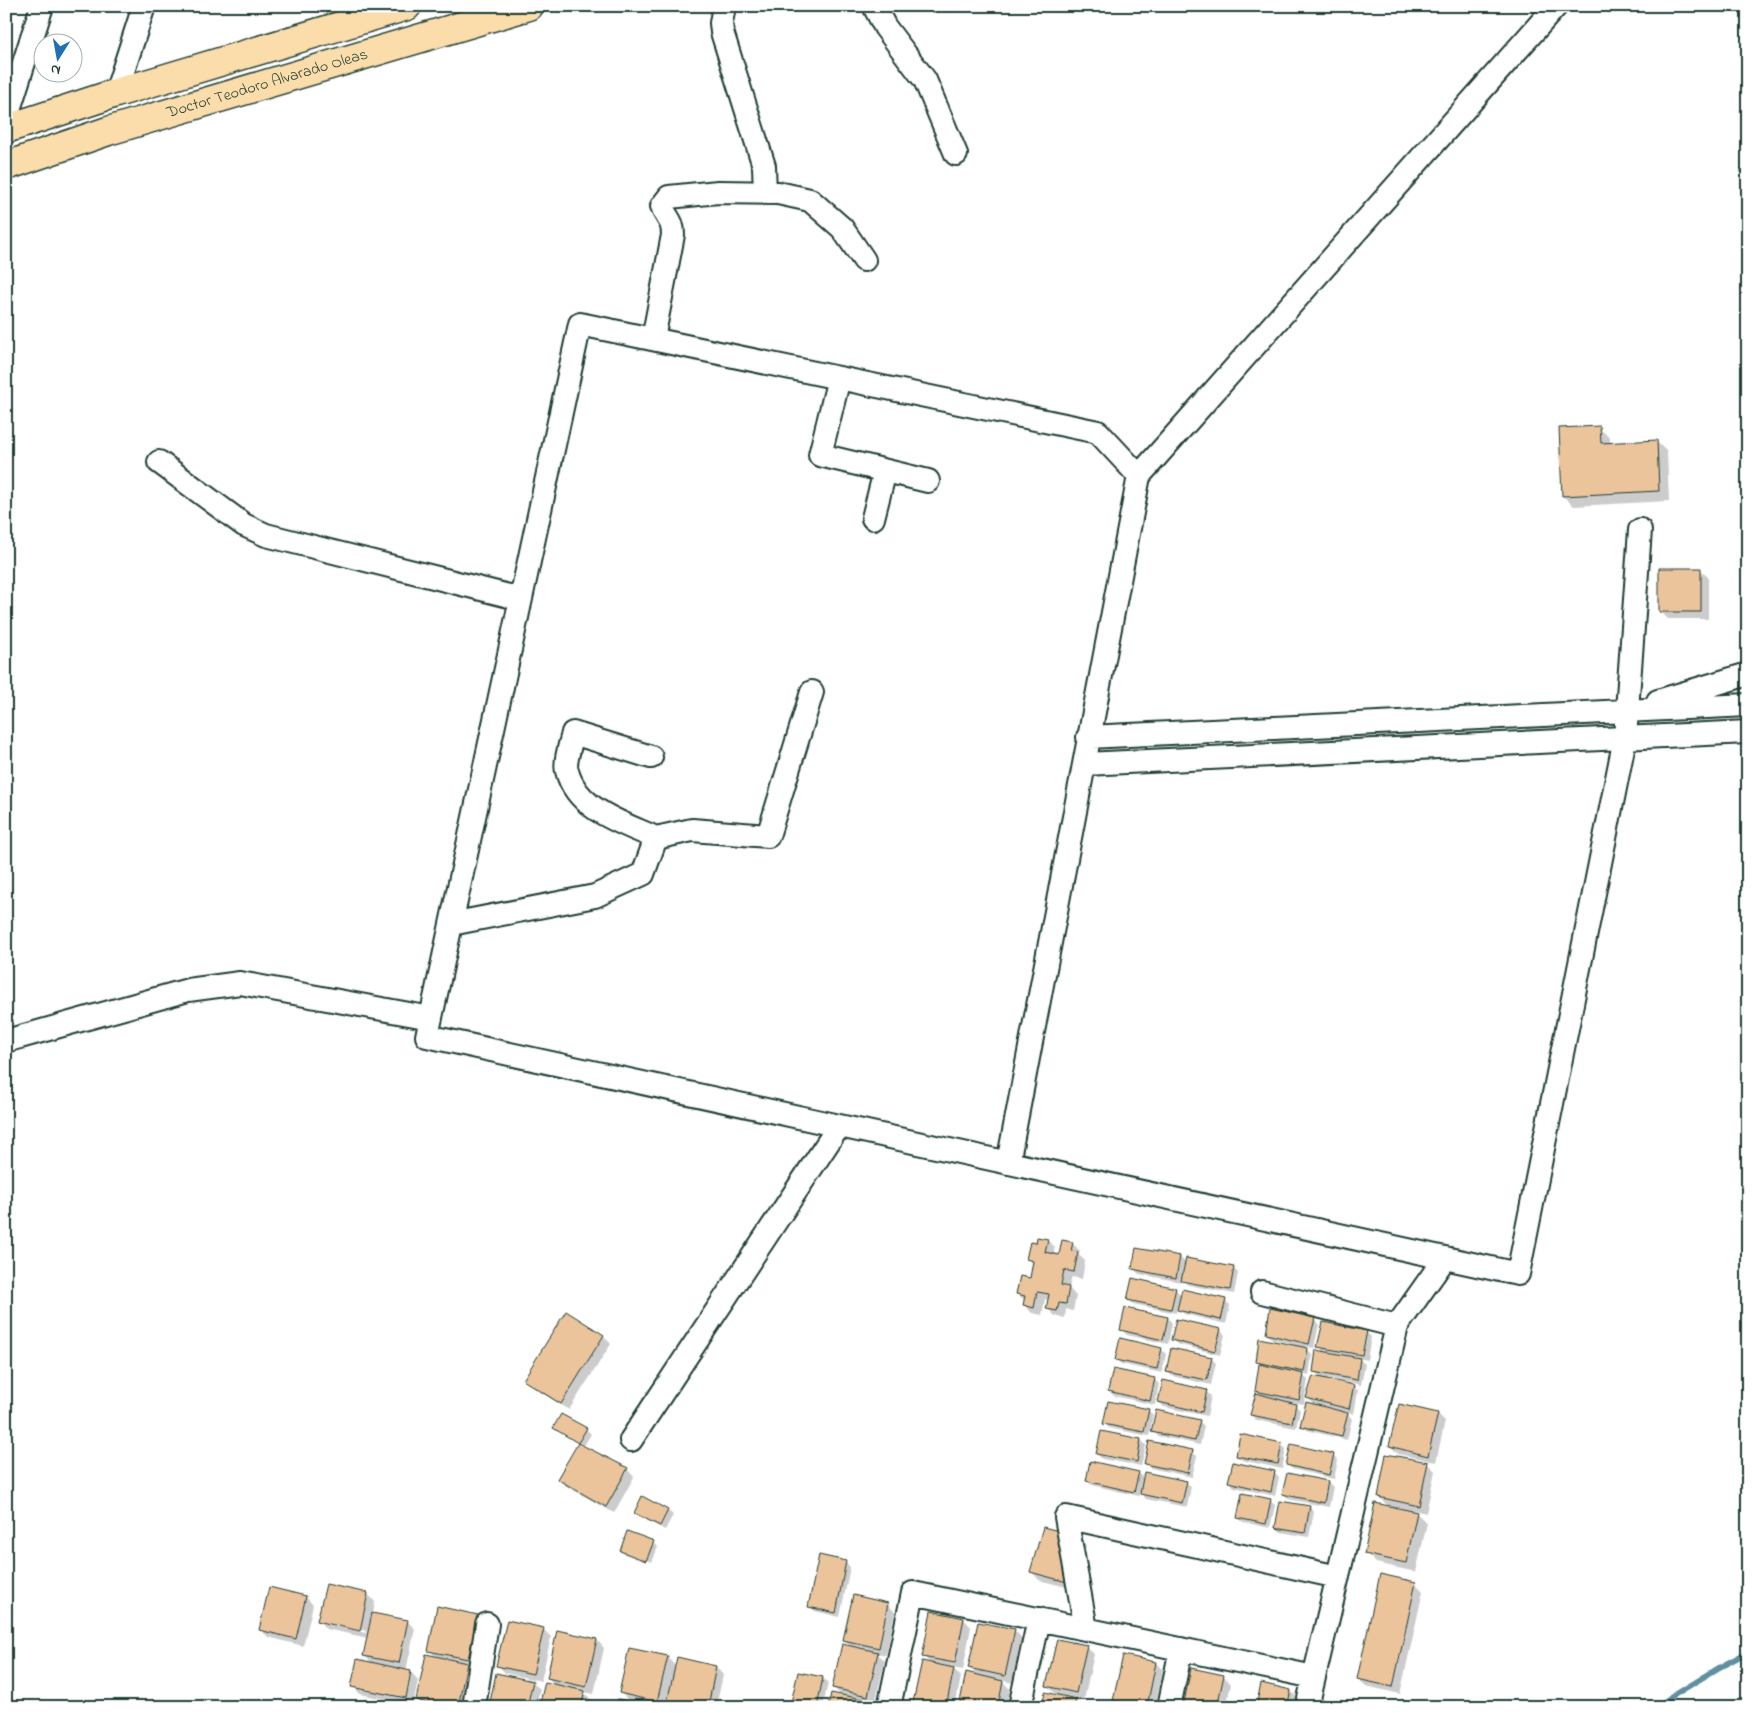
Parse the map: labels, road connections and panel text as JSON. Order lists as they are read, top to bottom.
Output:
{
  "streets": {
    "main road": ["Doctor Teodoro Alvarado Oleas"]
  },
  "north": "bottom"
}
